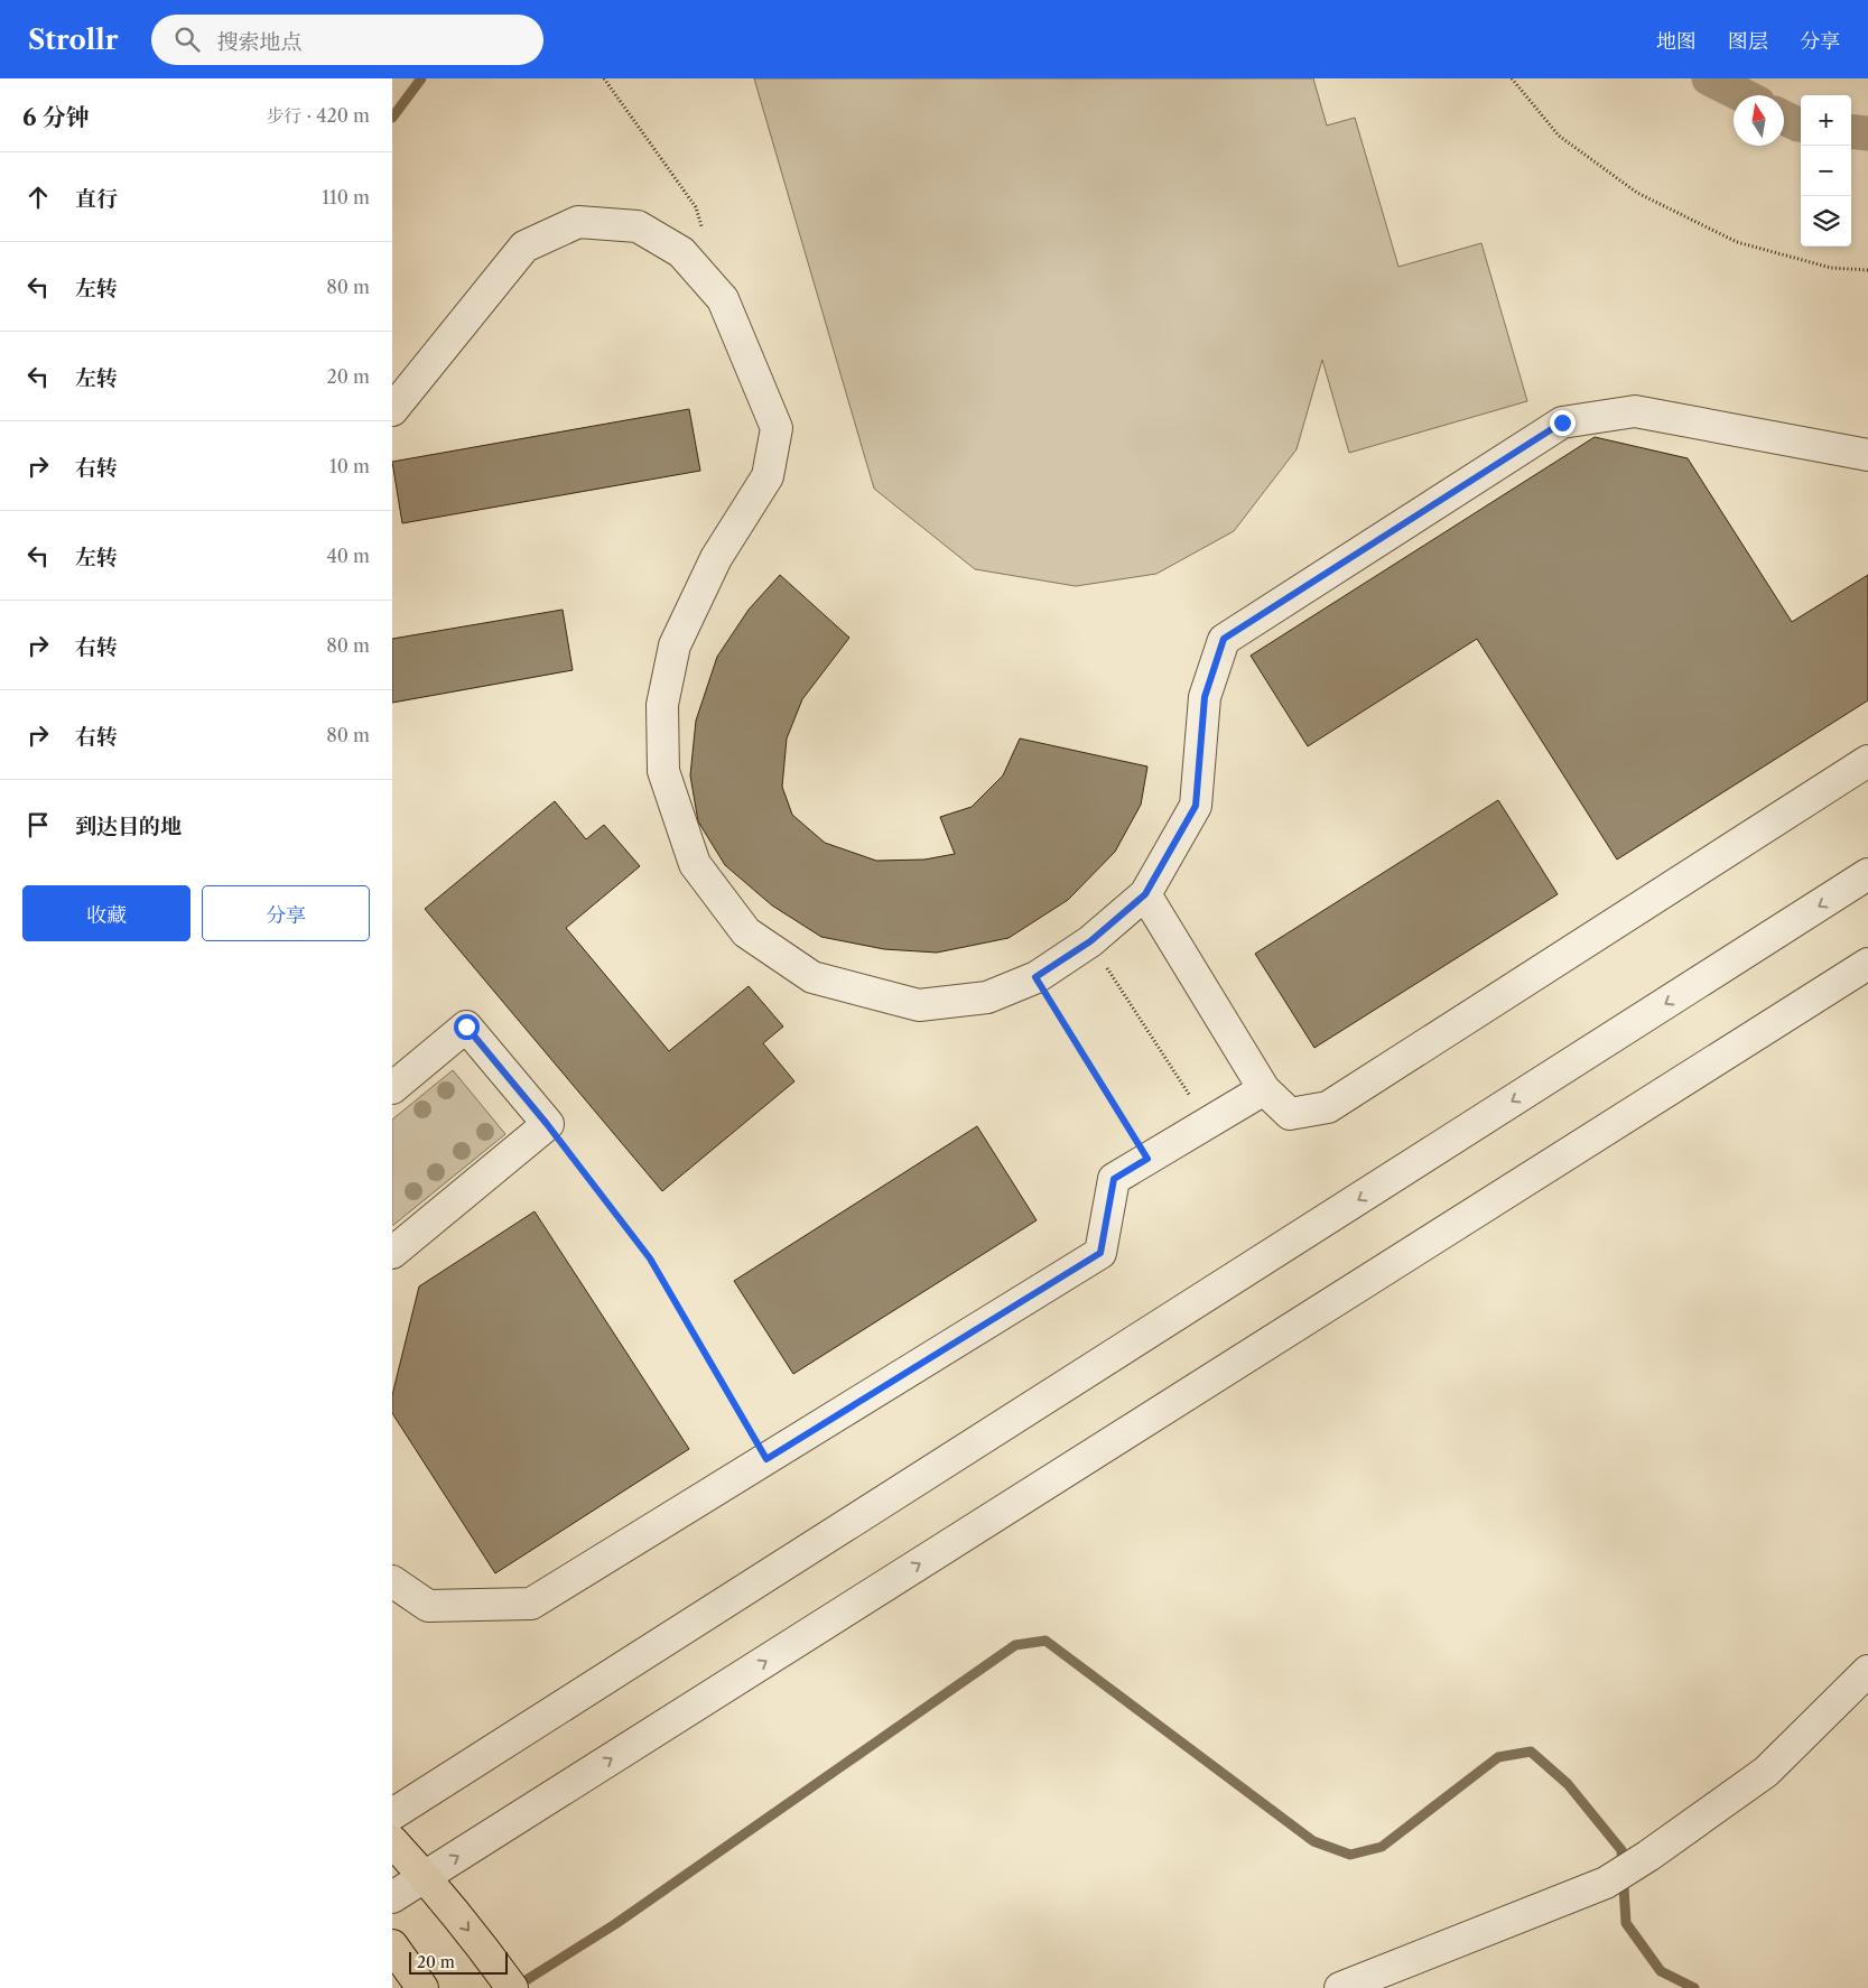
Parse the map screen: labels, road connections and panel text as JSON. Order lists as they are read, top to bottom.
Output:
{
  "scale_bar": "20 m",
  "north": "top",
  "page": {
    "header": "Strollr",
    "search": "搜索地点",
    "nav": ["地图", "图层", "分享"],
    "heading": ["6 分钟", "步行 · 420 m"],
    "map_buttons": ["+", "−"],
    "list": [
      ["直行", "110 m"],
      ["左转", "80 m"],
      ["左转", "20 m"],
      ["右转", "10 m"],
      ["左转", "40 m"],
      ["右转", "80 m"],
      ["右转", "80 m"],
      "到达目的地"
    ],
    "buttons": ["收藏", "分享"],
    "scale": "20 m"
  }
}
